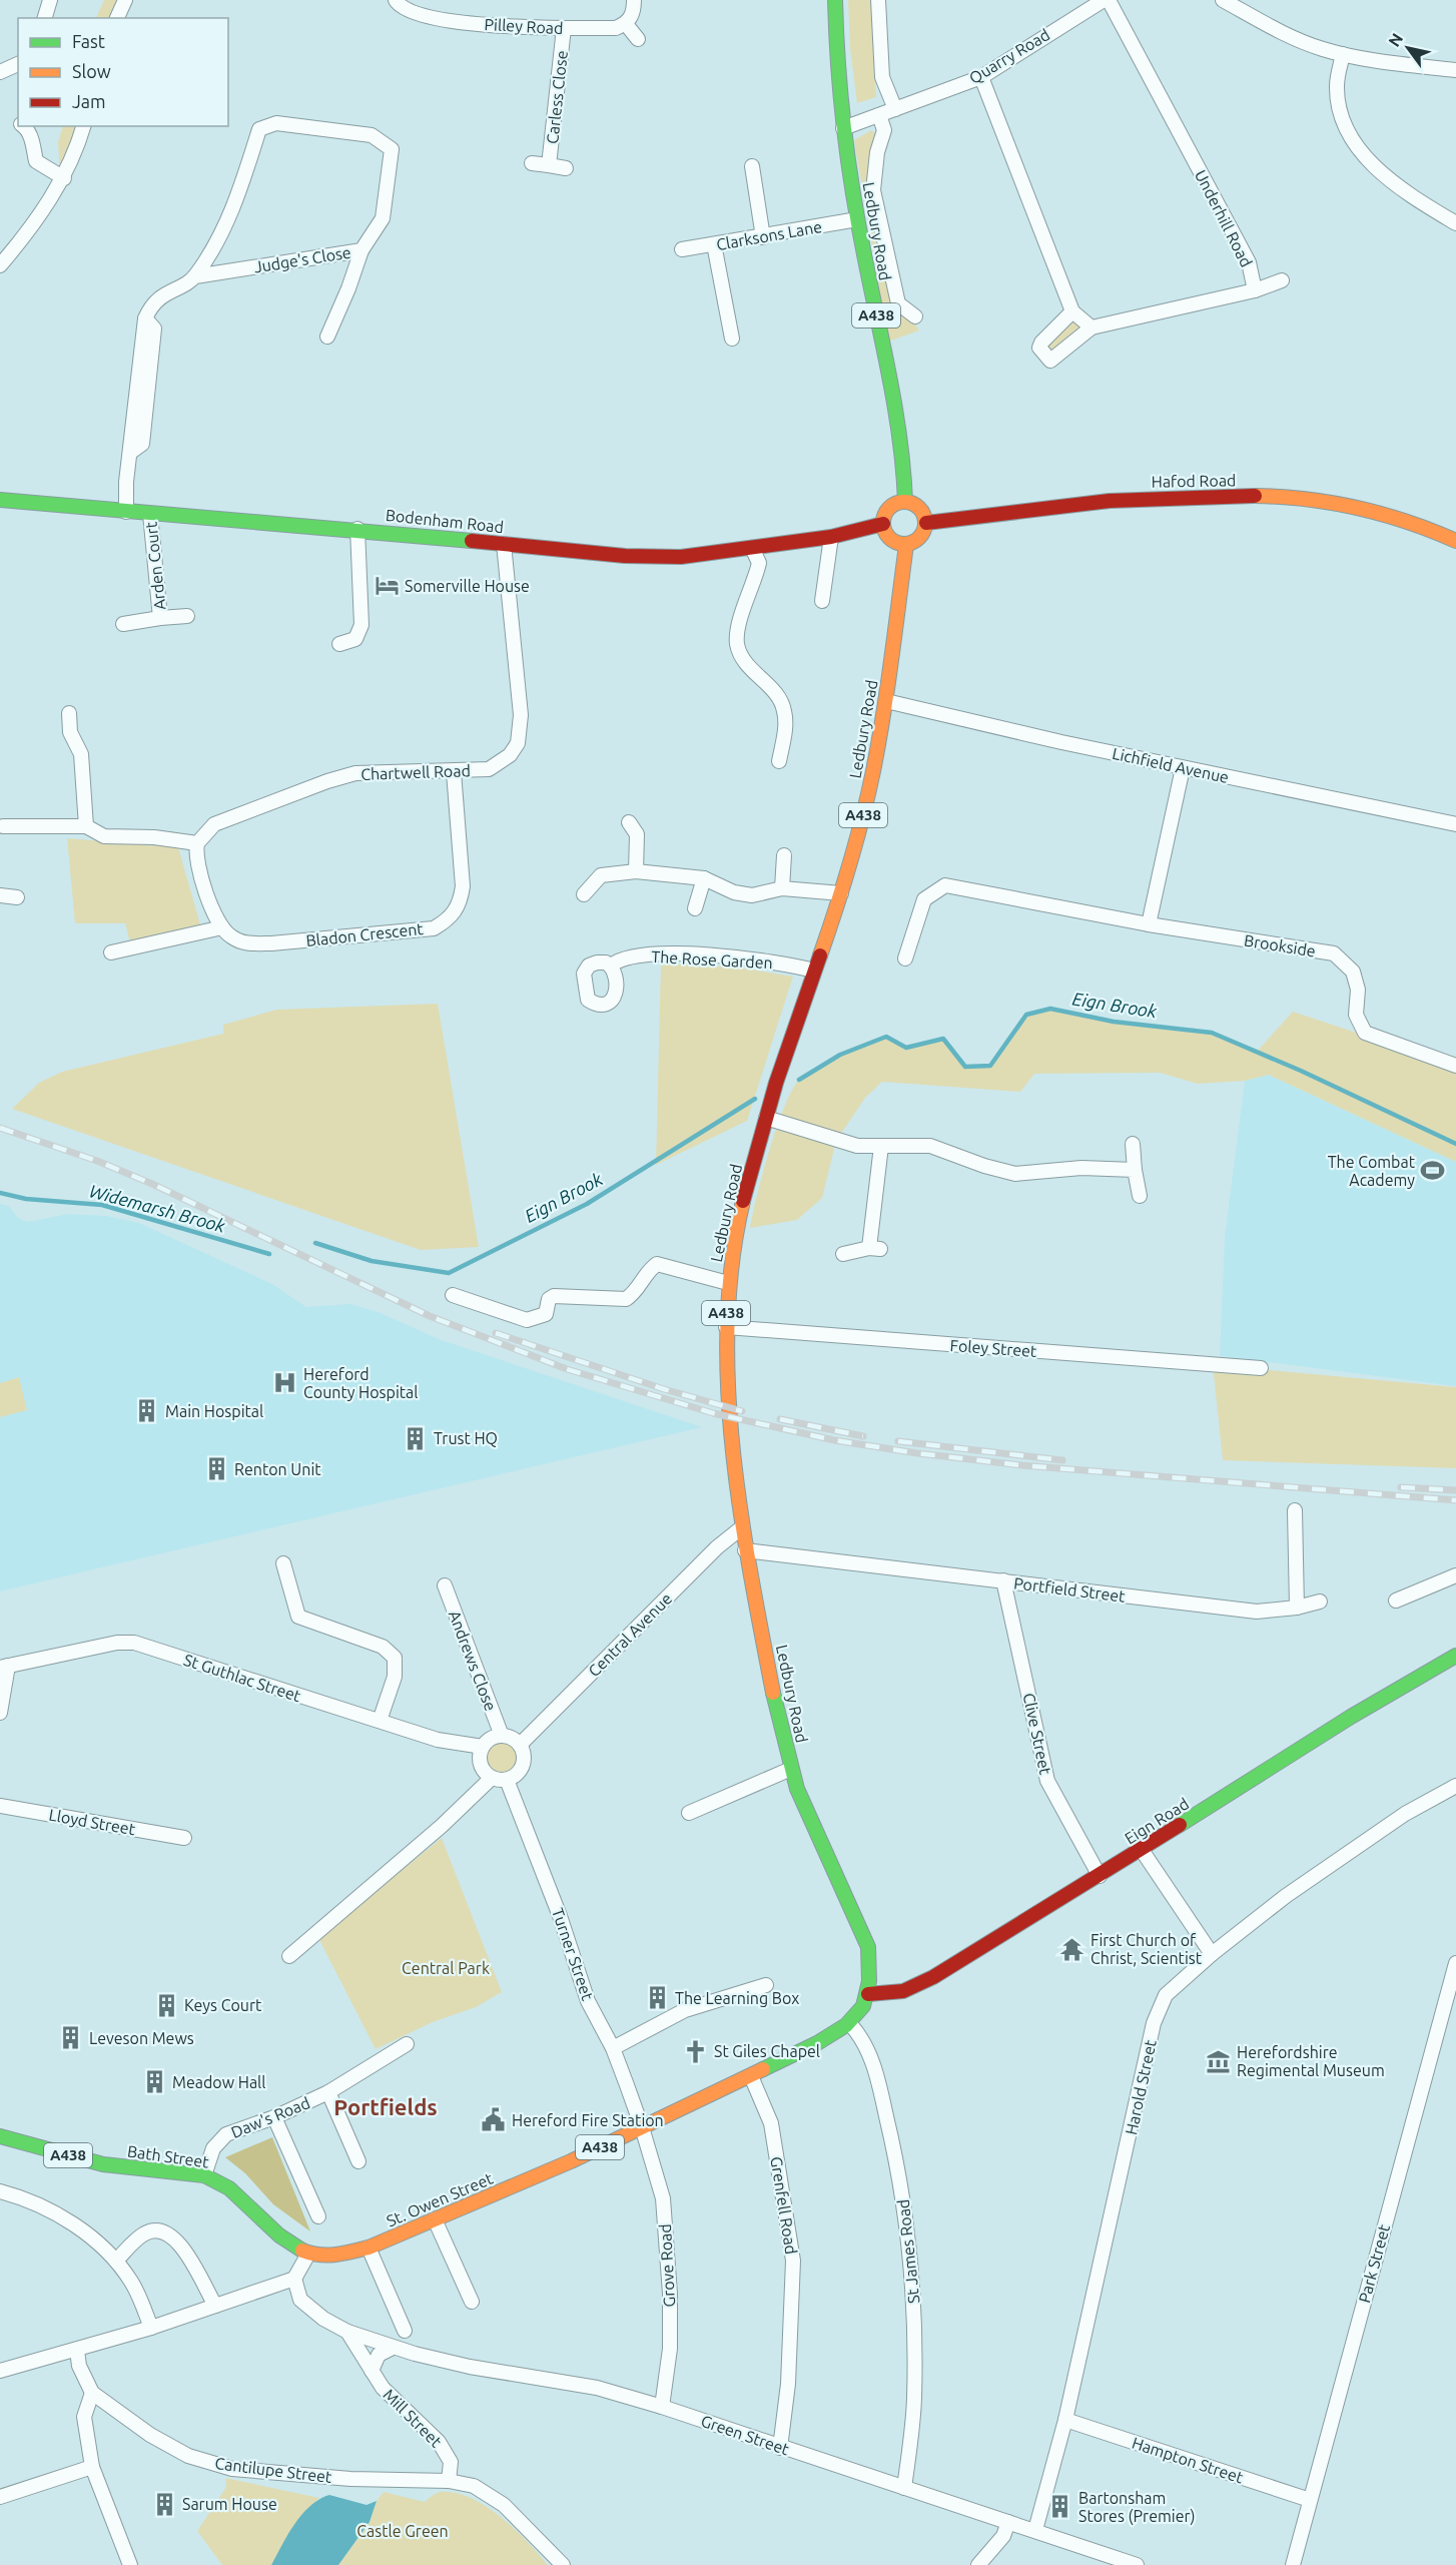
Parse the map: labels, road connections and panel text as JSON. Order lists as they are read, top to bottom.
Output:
{
  "streets": {
    "main road": [
      "Ledbury Road",
      "A438",
      "Hafod Road",
      "Bodenham Road",
      "Eign Road",
      "Bath Street",
      "St. Owen Street"
    ],
    "street": [
      "Pilley Road",
      "Quarry Road",
      "Carless Close",
      "Underhill Road",
      "Clarksons Lane",
      "Judge's Close",
      "Arden Court",
      "Lichfield Avenue",
      "Chartwell Road",
      "Bladon Crescent",
      "Brookside",
      "The Rose Garden",
      "Foley Street",
      "Portfield Street",
      "Central Avenue",
      "Andrews Close",
      "St Guthlac Street",
      "Clive Street",
      "Lloyd Street",
      "Turner Street",
      "Harold Street",
      "Daw's Road",
      "Grenfell Road",
      "St James Road",
      "Park Street",
      "Grove Road",
      "Mill Street",
      "Green Street",
      "Hampton Street",
      "Cantilupe Street"
    ]
  },
  "crossings": [
    ["Pilley Road", "Carless Close"],
    ["Quarry Road", "Ledbury Road"],
    ["Ledbury Road", "Clarksons Lane"],
    ["Ledbury Road", "A438"],
    ["Ledbury Road", "Hafod Road"],
    ["Ledbury Road", "Bodenham Road"],
    ["Ledbury Road", "Lichfield Avenue"],
    ["Ledbury Road", "The Rose Garden"],
    ["Ledbury Road", "Foley Street"],
    ["Ledbury Road", "Portfield Street"],
    ["Ledbury Road", "Central Avenue"],
    ["Ledbury Road", "Eign Road"],
    ["Judge's Close", "Bodenham Road"],
    ["A438", "Eign Road"],
    ["A438", "St. Owen Street"],
    ["A438", "St James Road"],
    ["Hafod Road", "Bodenham Road"],
    ["Bodenham Road", "Arden Court"],
    ["Bodenham Road", "Chartwell Road"],
    ["Chartwell Road", "Bladon Crescent"],
    ["Portfield Street", "Clive Street"],
    ["Central Avenue", "Andrews Close"],
    ["Central Avenue", "St Guthlac Street"],
    ["Central Avenue", "Turner Street"],
    ["Andrews Close", "St Guthlac Street"],
    ["Andrews Close", "Turner Street"],
    ["St Guthlac Street", "Turner Street"],
    ["Clive Street", "Eign Road"],
    ["Turner Street", "St. Owen Street"],
    ["Turner Street", "Grove Road"],
    ["Harold Street", "Green Street"],
    ["Harold Street", "Hampton Street"],
    ["Daw's Road", "Bath Street"],
    ["Bath Street", "St. Owen Street"],
    ["St. Owen Street", "Grenfell Road"],
    ["St. Owen Street", "St James Road"],
    ["St. Owen Street", "Grove Road"],
    ["Grenfell Road", "Green Street"],
    ["St James Road", "Green Street"],
    ["Park Street", "Hampton Street"],
    ["Grove Road", "Green Street"],
    ["Mill Street", "Green Street"],
    ["Mill Street", "Cantilupe Street"]
  ],
  "districts": ["Portfields"],
  "water": ["Eign Brook", "Widemarsh Brook"],
  "parks": ["Central Park", "Castle Green"],
  "places": {
    "hotel": ["Somerville House"],
    "sports": ["The Combat Academy"],
    "hospital": ["Hereford County Hospital"],
    "building": [
      "Main Hospital",
      "Trust HQ",
      "Renton Unit",
      "The Learning Box",
      "Keys Court",
      "Leveson Mews",
      "Meadow Hall",
      "Sarum House",
      "Bartonsham Stores (Premier)"
    ],
    "temple": ["First Church of Christ, Scientist"],
    "church": ["St Giles Chapel"],
    "museum": ["Herefordshire Regimental Museum"],
    "public building": ["Hereford Fire Station"]
  },
  "legend": ["Fast", "Slow", "Jam"],
  "north": "top left"
}
